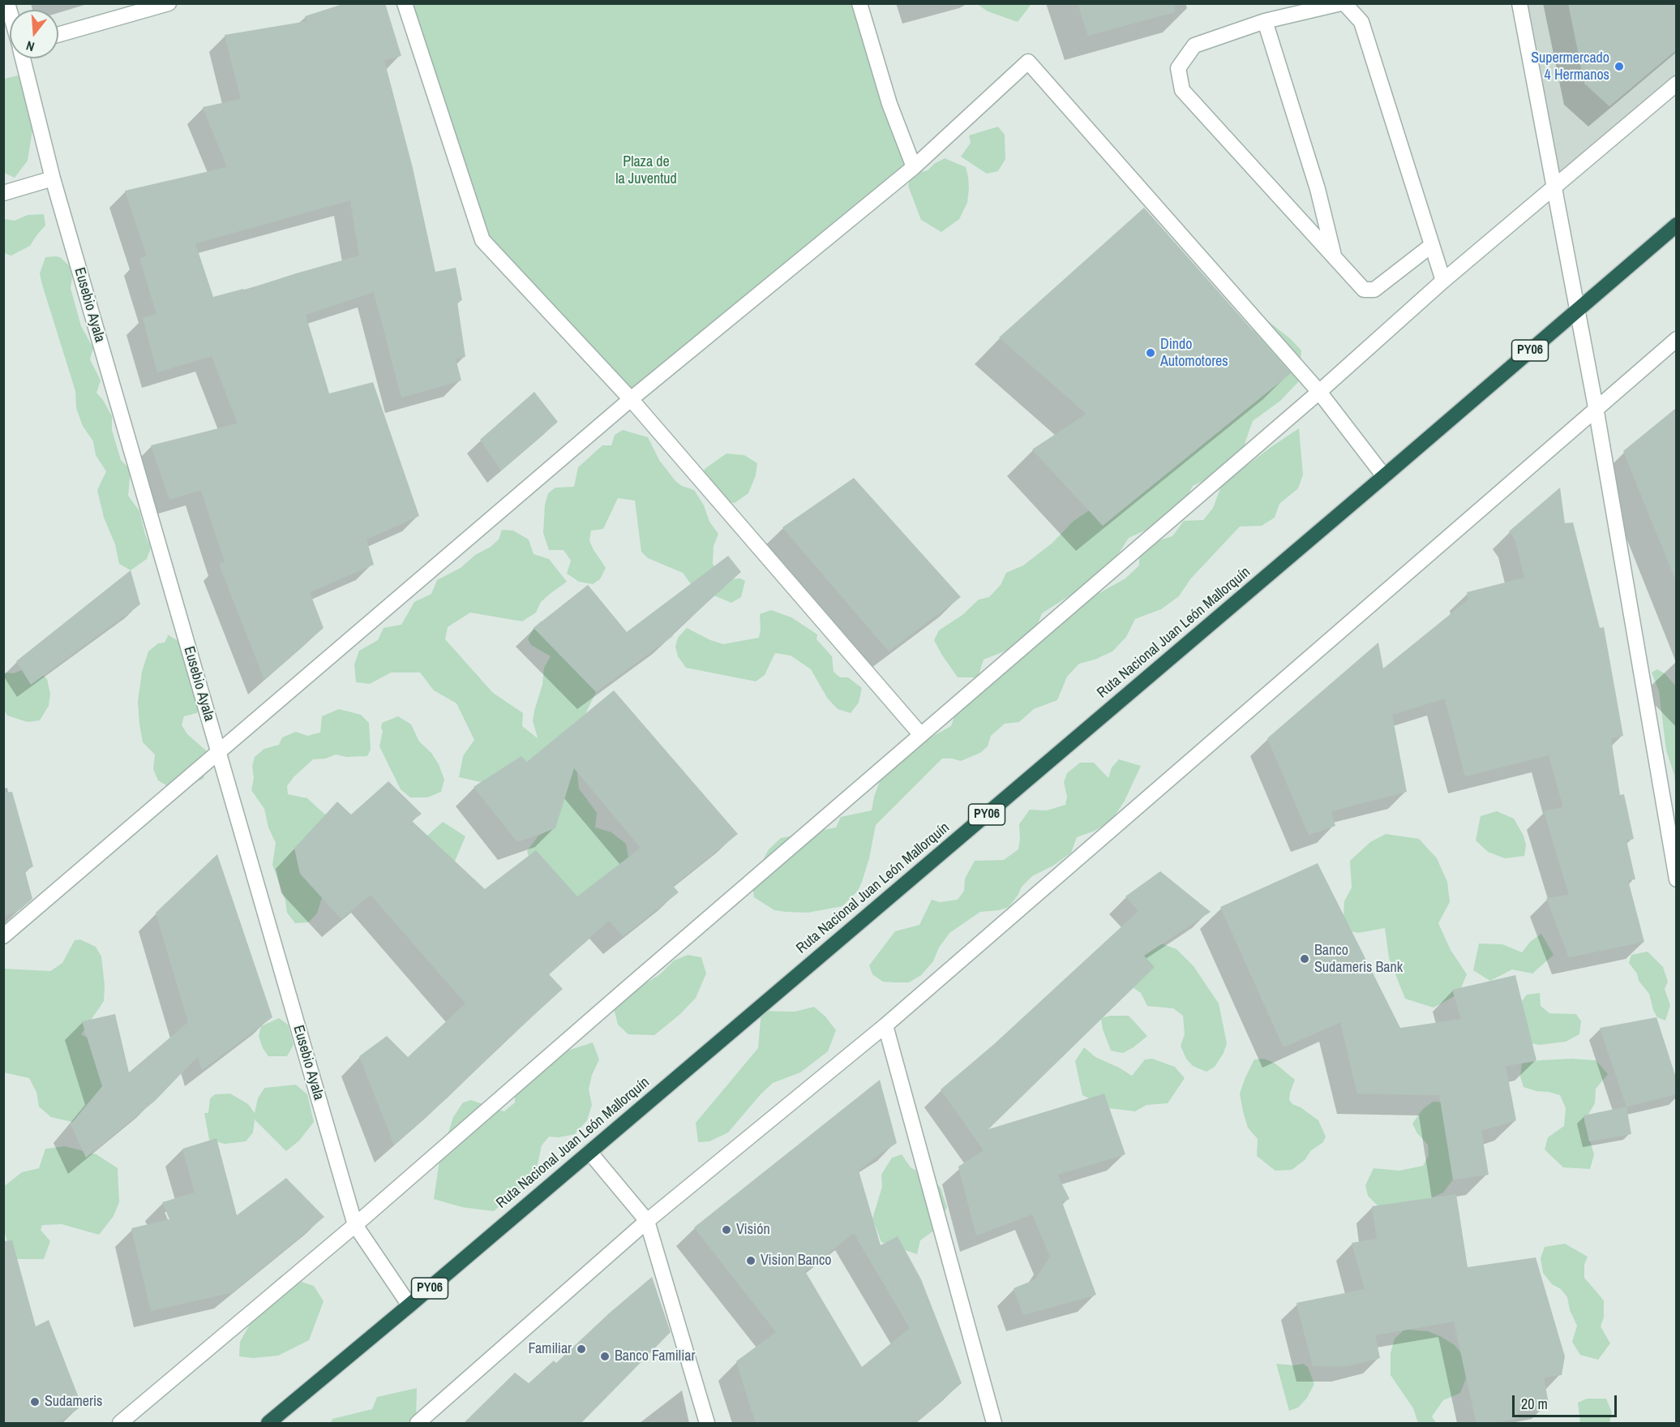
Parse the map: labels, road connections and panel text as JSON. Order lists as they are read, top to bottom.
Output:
{
  "streets": {
    "highway": ["PY06", "Ruta Nacional Juan León Mallorquín"],
    "street": ["Eusebio Ayala"]
  },
  "crossings": [
    ["Eusebio Ayala", "Ruta Nacional Juan León Mallorquín"]
  ],
  "parks": ["Plaza de la Juventud"],
  "places": [
    "Supermercado 4 Hermanos",
    "Dindo Automotores",
    "Banco Sudameris Bank",
    "Visión",
    "Vision Banco",
    "Familiar",
    "Banco Familiar",
    "Sudameris"
  ],
  "scale_bar": "20 m",
  "north": "bottom"
}
